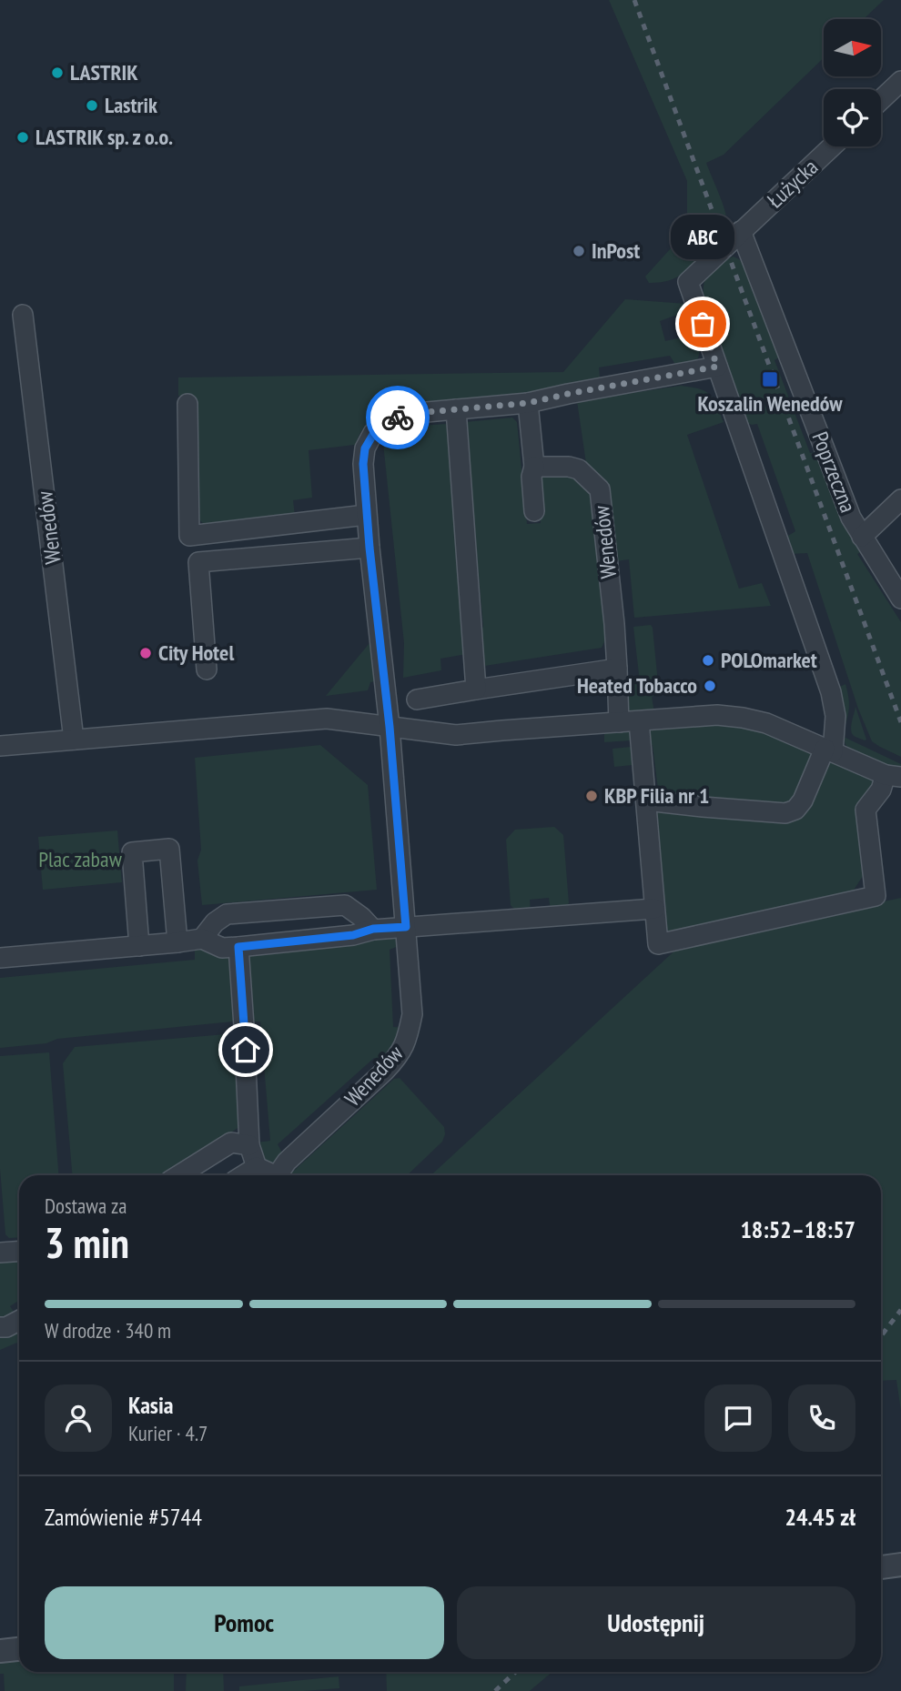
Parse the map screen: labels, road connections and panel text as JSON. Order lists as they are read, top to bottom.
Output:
{
  "streets": {
    "street": ["Łużycka", "Poprzeczna", "Wenedów"]
  },
  "crossings": [
    ["Łużycka", "Poprzeczna"],
    ["Łużycka", "Wenedów"]
  ],
  "parks": ["Plac zabaw"],
  "places": {
    "other": [
      "LASTRIK",
      "Lastrik",
      "LASTRIK sp. z o.o.",
      "InPost",
      "ABC",
      "City Hotel",
      "POLOmarket",
      "Heated Tobacco",
      "KBP Filia nr 1"
    ],
    "transit": ["Koszalin Wenedów"]
  },
  "north": "right",
  "page": {
    "bubble": "ABC",
    "heading": ["3 min", "Dostawa za", "18:52–18:57"],
    "panel": [
      "Kasia",
      "Kurier · 4.7",
      "Zamówienie #5744",
      "24.45 zł"
    ],
    "bar": "W drodze · 340 m",
    "buttons": ["Pomoc", "Udostępnij"]
  }
}
